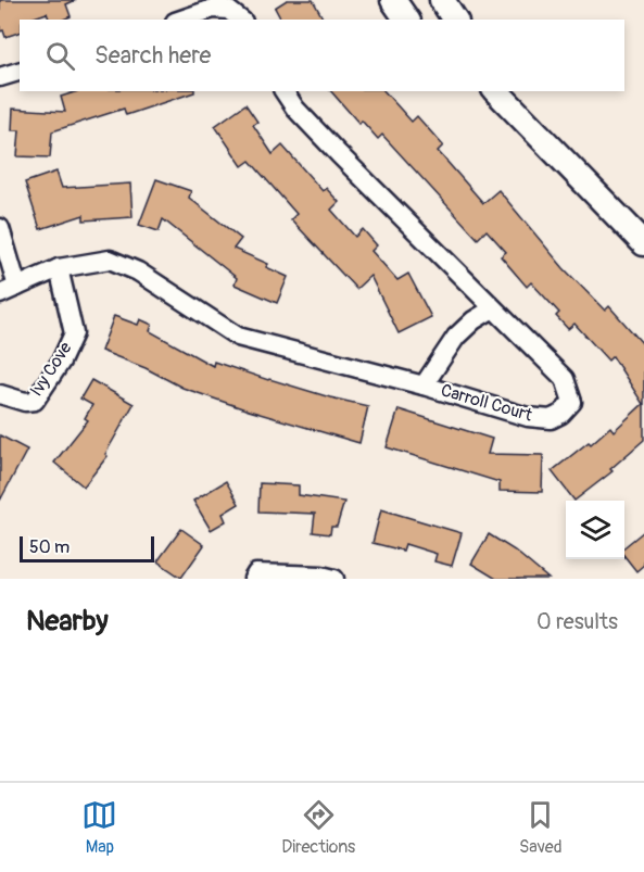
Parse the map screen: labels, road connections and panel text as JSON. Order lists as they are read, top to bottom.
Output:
{
  "streets": {
    "street": ["Ivy Cove", "Carroll Court"]
  },
  "crossings": [
    ["Ivy Cove", "Carroll Court"]
  ],
  "scale_bar": "50 m",
  "page": {
    "search": "Search here",
    "scale": "50 m",
    "heading": ["Nearby", "0 results"],
    "nav": ["Map", "Directions", "Saved"]
  }
}
